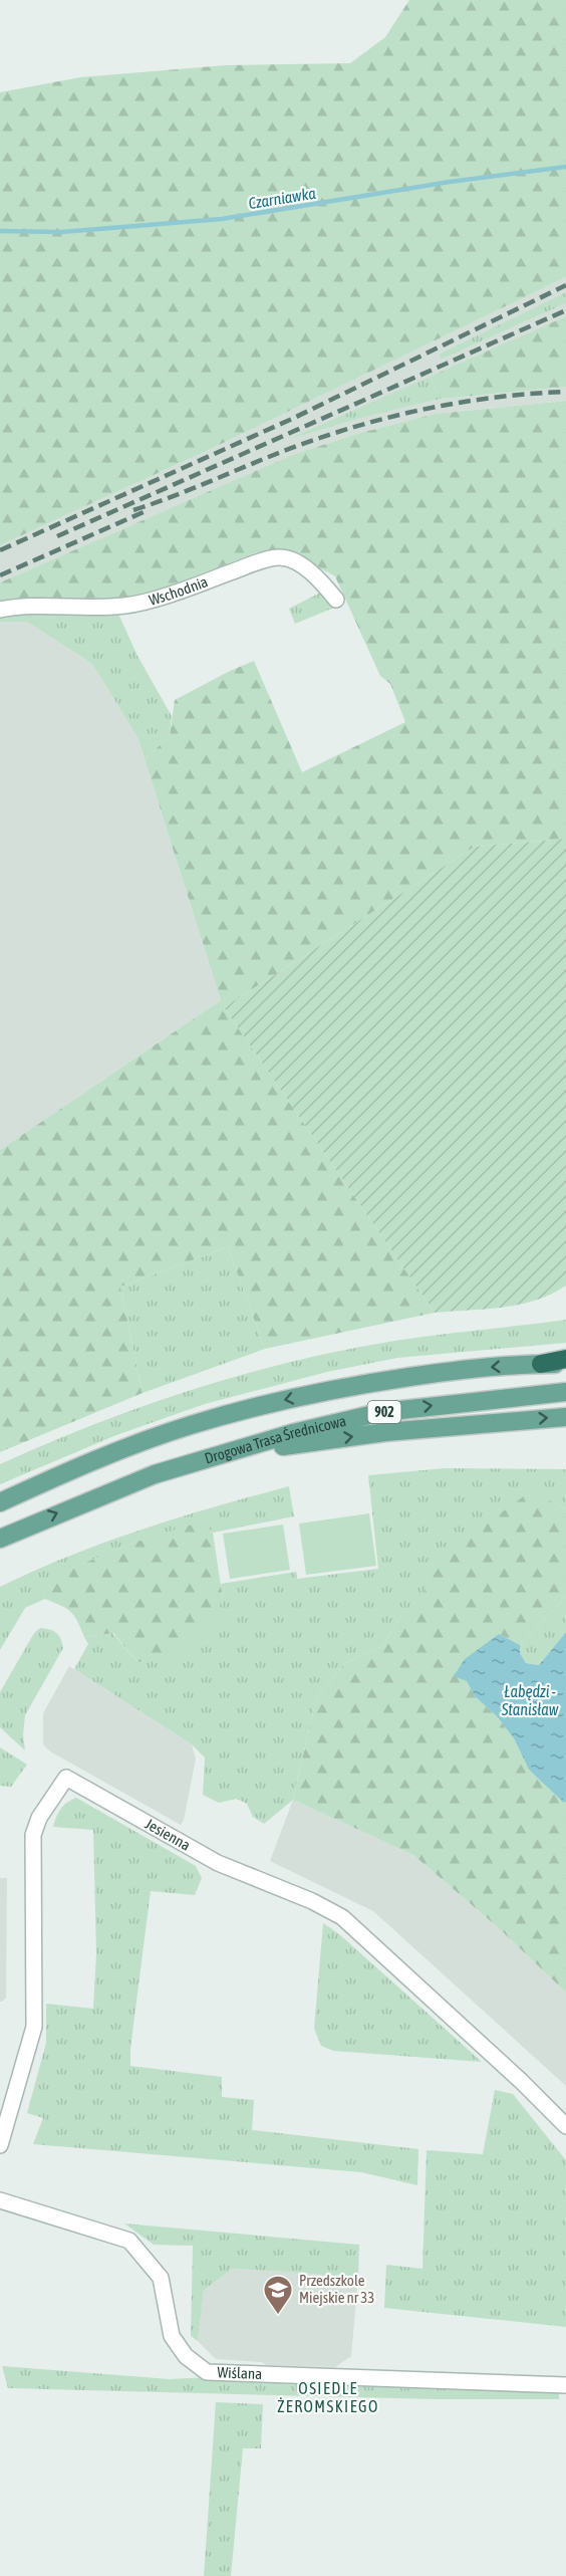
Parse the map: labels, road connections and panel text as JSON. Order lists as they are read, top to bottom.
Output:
{
  "streets": {
    "main road": ["902", "Drogowa Trasa Średnicowa"],
    "street": ["Wschodnia", "Jesienna", "Wiślana"]
  },
  "districts": ["OSIEDLE ŻEROMSKIEGO"],
  "water": ["Czarniawka", "Łabędzi - Stanisław"],
  "places": {
    "school or university": ["Przedszkole Miejskie nr 33"]
  }
}
